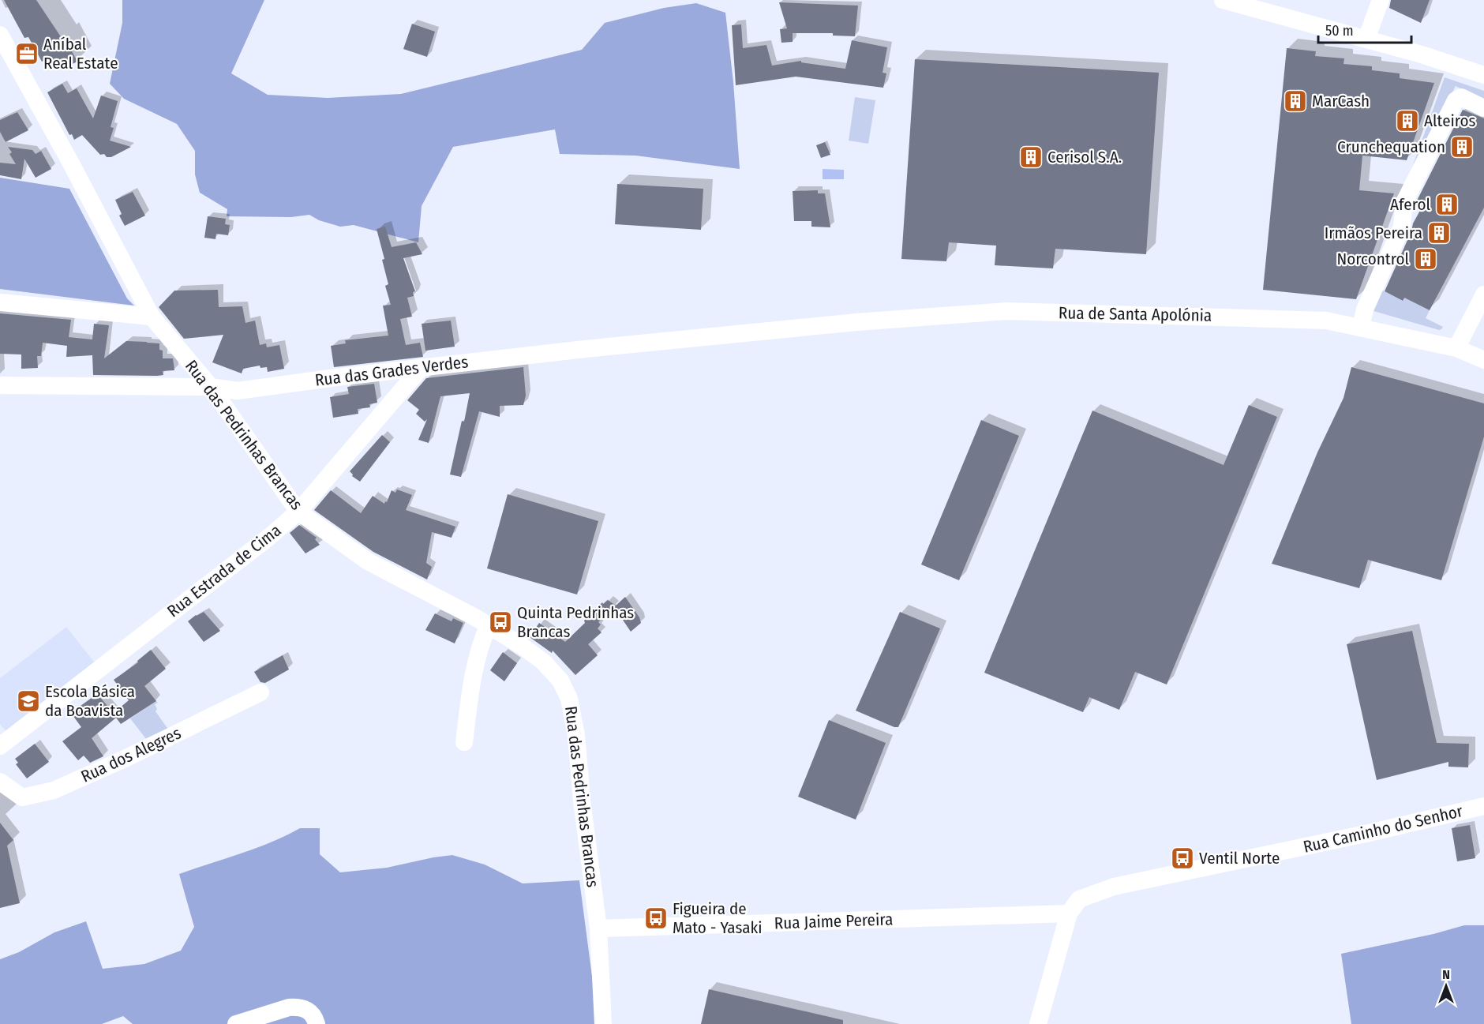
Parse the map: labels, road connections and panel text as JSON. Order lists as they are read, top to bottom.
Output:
{
  "streets": {
    "street": [
      "Rua de Santa Apolónia",
      "Rua das Grades Verdes",
      "Rua das Pedrinhas Brancas",
      "Rua Estrada de Cima",
      "Rua dos Alegres",
      "Rua Caminho do Senhor",
      "Rua Jaime Pereira"
    ]
  },
  "crossings": [
    ["Rua de Santa Apolónia", "Rua das Grades Verdes"],
    ["Rua das Grades Verdes", "Rua das Pedrinhas Brancas"],
    ["Rua das Grades Verdes", "Rua Estrada de Cima"],
    ["Rua das Pedrinhas Brancas", "Rua Estrada de Cima"],
    ["Rua das Pedrinhas Brancas", "Rua Jaime Pereira"],
    ["Rua Caminho do Senhor", "Rua Jaime Pereira"]
  ],
  "places": {
    "office": ["Aníbal Real Estate"],
    "building": [
      "MarCash",
      "Alteiros",
      "Crunchequation",
      "Cerisol S.A.",
      "Aferol",
      "Irmãos Pereira",
      "Norcontrol"
    ],
    "bus stop": ["Quinta Pedrinhas Brancas", "Ventil Norte", "Figueira de Mato - Yasaki"],
    "school or university": ["Escola Básica da Boavista"]
  },
  "scale_bar": "50 m",
  "north": "top"
}
